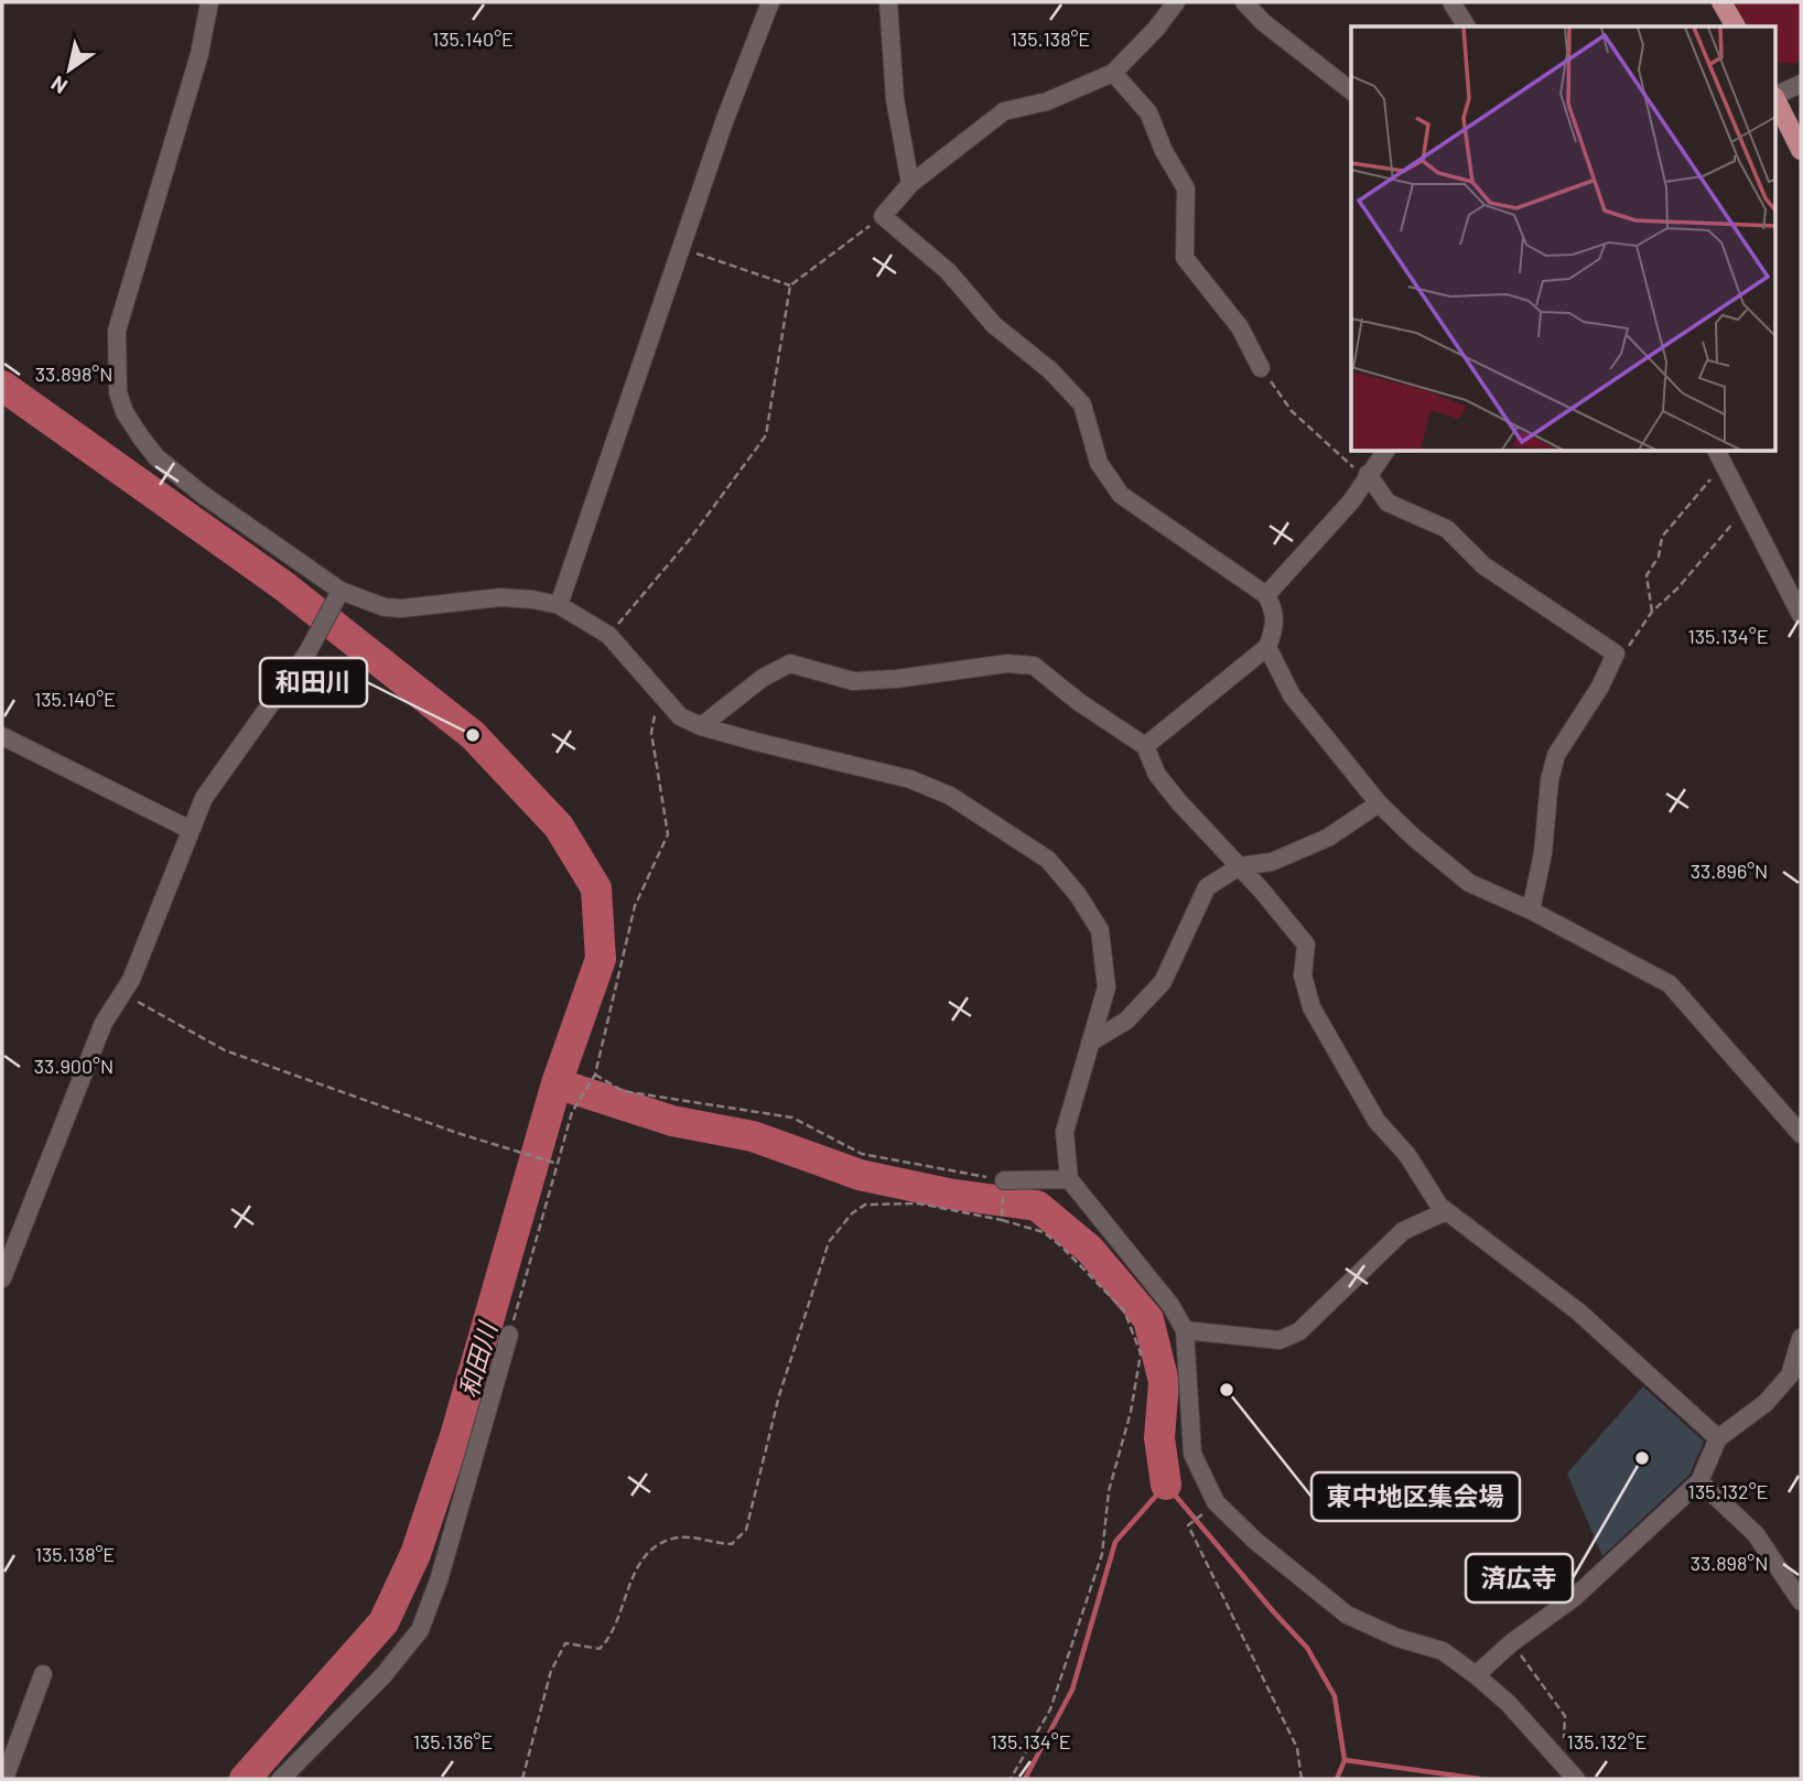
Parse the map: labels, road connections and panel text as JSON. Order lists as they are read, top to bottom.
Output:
{
  "water": ["和田川"],
  "places": ["和田川", "東中地区集会場", "済広寺"],
  "north": "bottom left",
  "coordinates": [
    "135.140°E",
    "135.138°E",
    "33.898°N",
    "135.134°E",
    "33.896°N",
    "33.900°N",
    "135.132°E",
    "135.136°E"
  ]
}
